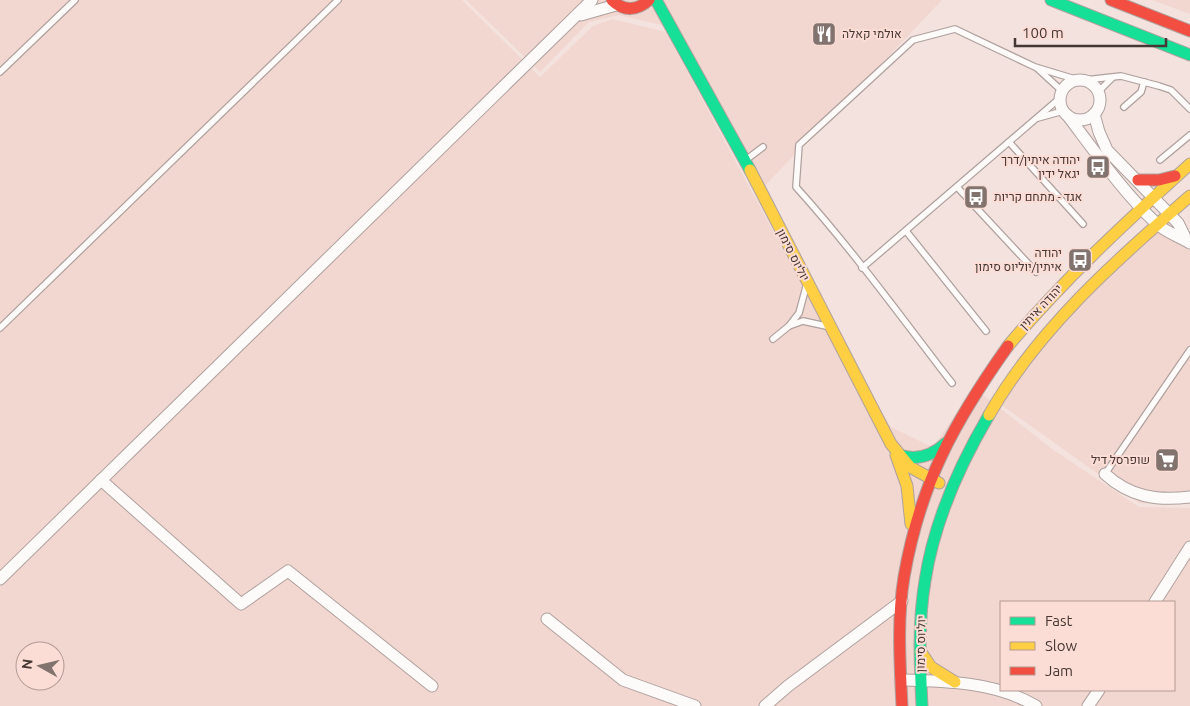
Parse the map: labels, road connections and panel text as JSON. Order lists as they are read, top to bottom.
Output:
{
  "streets": {
    "street": ["יוליוס סימון", "יהודה איתין"]
  },
  "crossings": [
    ["יוליוס סימון", "יהודה איתין"]
  ],
  "places": {
    "restaurant": ["אולמי קאלה"],
    "bus stop": ["יהודה איתין/דרך יגאל ידין", "אגד - מתחם קריות", "יהודה איתין/יוליוס סימון"],
    "supermarket": ["שופרסל דיל"]
  },
  "legend": ["Fast", "Slow", "Jam"],
  "scale_bar": "100 m",
  "north": "left"
}
